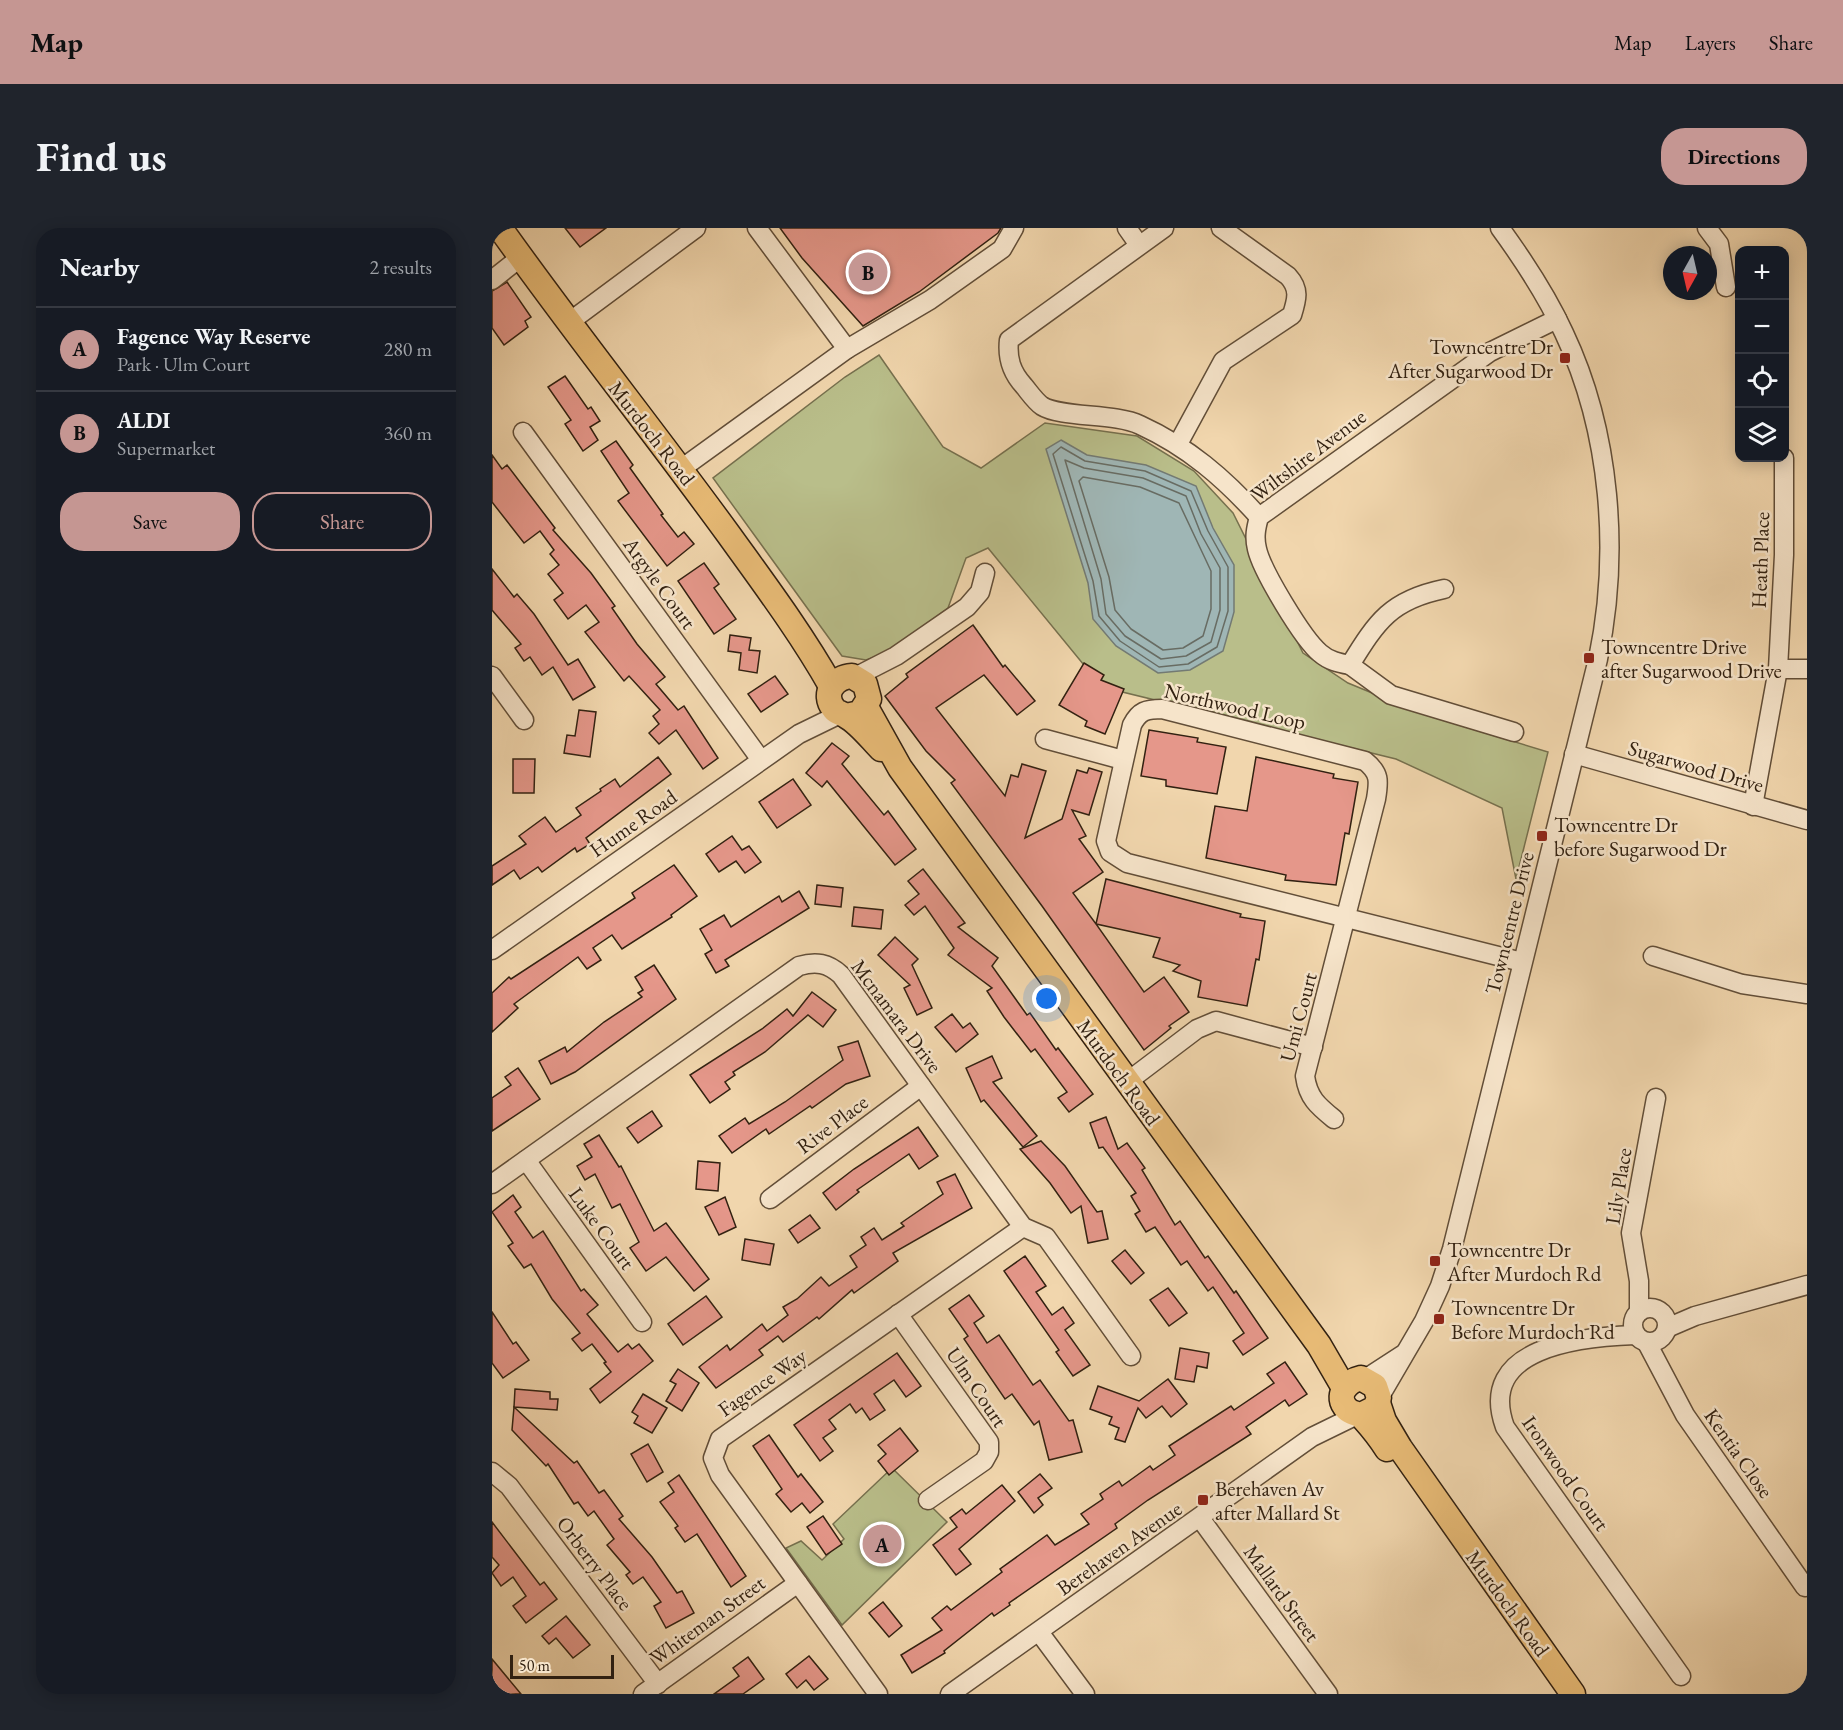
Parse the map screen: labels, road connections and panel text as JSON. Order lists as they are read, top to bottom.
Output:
{
  "streets": {
    "main road": ["Murdoch Road"],
    "street": [
      "Wiltshire Avenue",
      "Heath Place",
      "Argyle Court",
      "Northwood Loop",
      "Sugarwood Drive",
      "Hume Road",
      "Towncentre Drive",
      "Mcnamara Drive",
      "Umi Court",
      "Rive Place",
      "Lily Place",
      "Luke Court",
      "Fagence Way",
      "Ulm Court",
      "Kentia Close",
      "Ironwood Court",
      "Berehaven Avenue",
      "Orberry Place",
      "Mallard Street",
      "Whiteman Street"
    ]
  },
  "crossings": [
    ["Murdoch Road", "Hume Road"],
    ["Murdoch Road", "Towncentre Drive"],
    ["Murdoch Road", "Berehaven Avenue"],
    ["Wiltshire Avenue", "Towncentre Drive"],
    ["Heath Place", "Sugarwood Drive"],
    ["Argyle Court", "Hume Road"],
    ["Northwood Loop", "Towncentre Drive"],
    ["Northwood Loop", "Umi Court"],
    ["Sugarwood Drive", "Towncentre Drive"],
    ["Towncentre Drive", "Berehaven Avenue"],
    ["Mcnamara Drive", "Rive Place"],
    ["Mcnamara Drive", "Luke Court"],
    ["Mcnamara Drive", "Fagence Way"],
    ["Lily Place", "Kentia Close"],
    ["Lily Place", "Ironwood Court"],
    ["Fagence Way", "Ulm Court"],
    ["Fagence Way", "Whiteman Street"],
    ["Kentia Close", "Ironwood Court"],
    ["Berehaven Avenue", "Mallard Street"],
    ["Orberry Place", "Whiteman Street"]
  ],
  "places": {
    "transit": [
      "Towncentre Dr After Sugarwood Dr",
      "Towncentre Drive after Sugarwood Drive",
      "Towncentre Dr before Sugarwood Dr",
      "Towncentre Dr After Murdoch Rd",
      "Towncentre Dr Before Murdoch Rd",
      "Berehaven Av after Mallard St"
    ]
  },
  "scale_bar": "50 m",
  "north": "bottom",
  "page": {
    "header": "Map",
    "nav": ["Map", "Layers", "Share"],
    "buttons": [
      "Directions",
      ["Save", "Share"]
    ],
    "title": "Find us",
    "heading": ["Nearby", "2 results"],
    "map_buttons": ["+", "−"],
    "pins": ["B", "A"],
    "list": [
      {
        "mark": "A",
        "name": "Fagence Way Reserve",
        "note": "Park · Ulm Court",
        "value": "280 m"
      },
      {
        "mark": "B",
        "name": "ALDI",
        "note": "Supermarket",
        "value": "360 m"
      }
    ],
    "scale": "50 m"
  }
}
